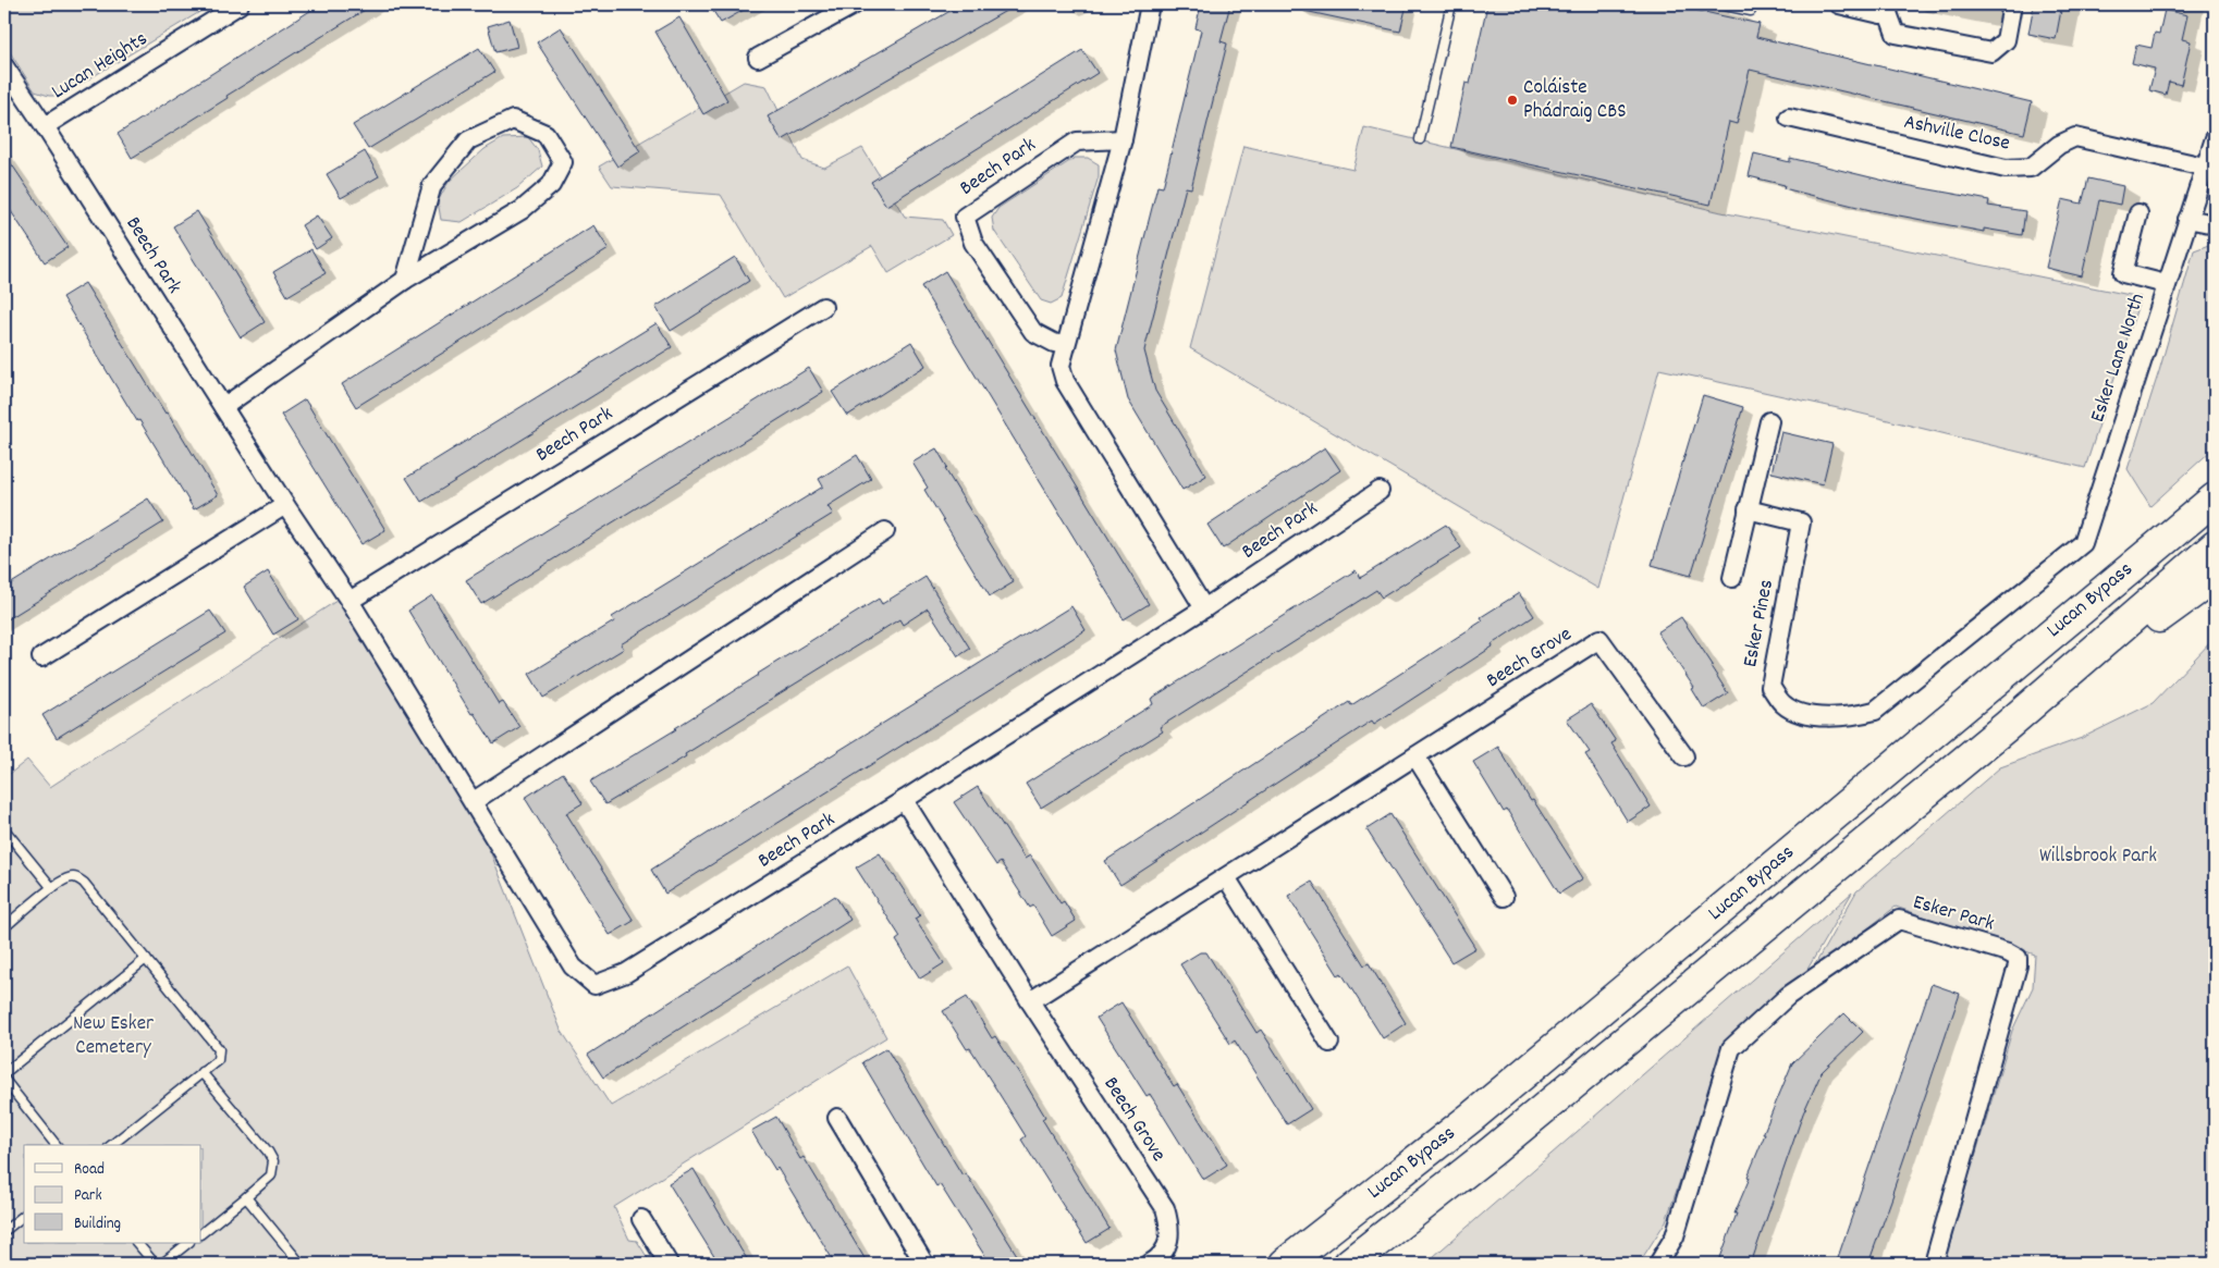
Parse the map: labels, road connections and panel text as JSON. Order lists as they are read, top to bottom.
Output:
{
  "streets": {
    "highway": ["Lucan Bypass"],
    "street": [
      "Lucan Heights",
      "Ashville Close",
      "Beech Park",
      "Esker Lane North",
      "Esker Pines",
      "Beech Grove",
      "Esker Park"
    ]
  },
  "crossings": [
    ["Lucan Heights", "Beech Park"],
    ["Ashville Close", "Esker Lane North"],
    ["Beech Park", "Beech Grove"],
    ["Esker Lane North", "Esker Pines"]
  ],
  "parks": ["Willsbrook Park", "New Esker Cemetery"],
  "places": ["Coláiste Phádraig CBS"],
  "legend": ["Road", "Park", "Building"]
}
